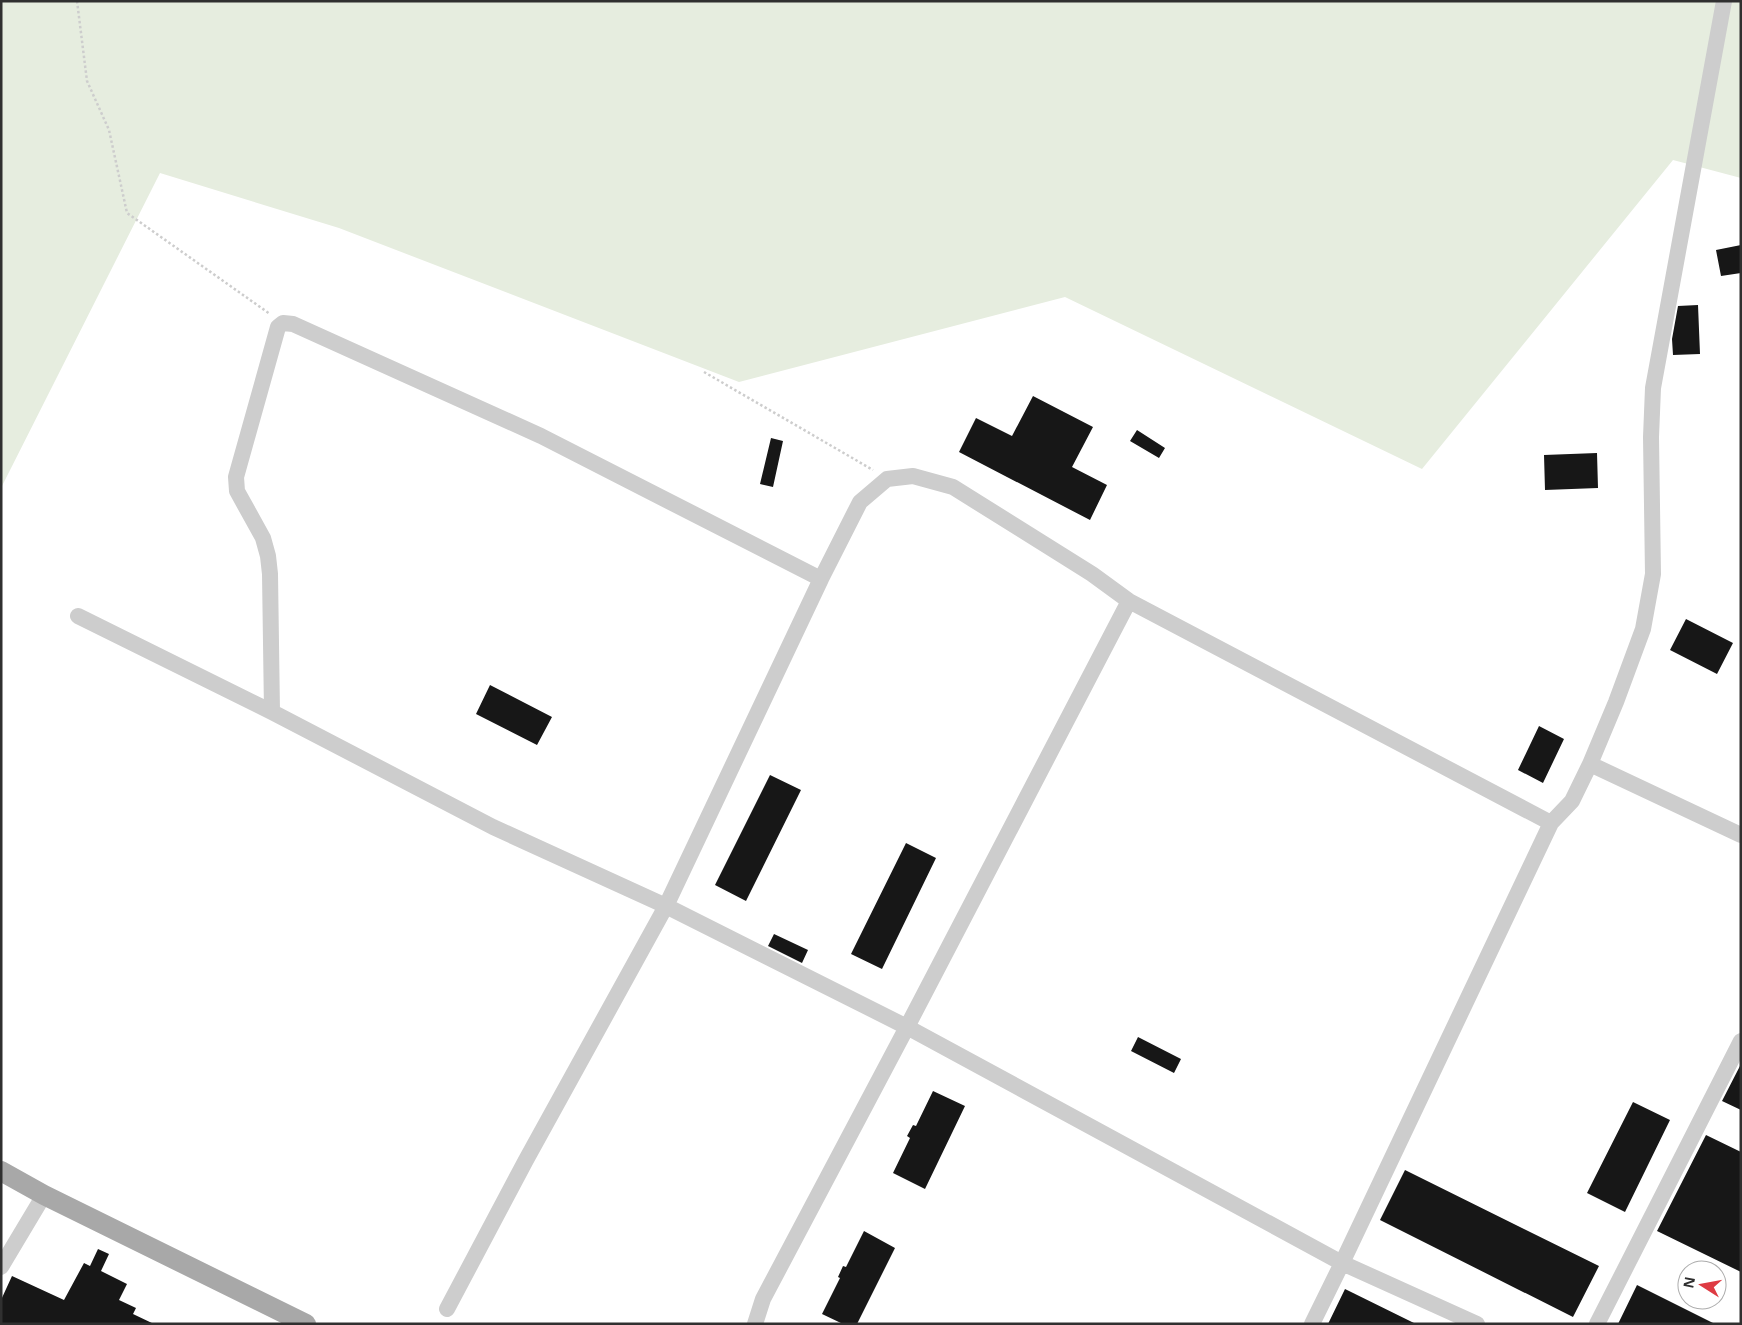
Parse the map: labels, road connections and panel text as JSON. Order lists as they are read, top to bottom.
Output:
{
  "north": "left"
}
